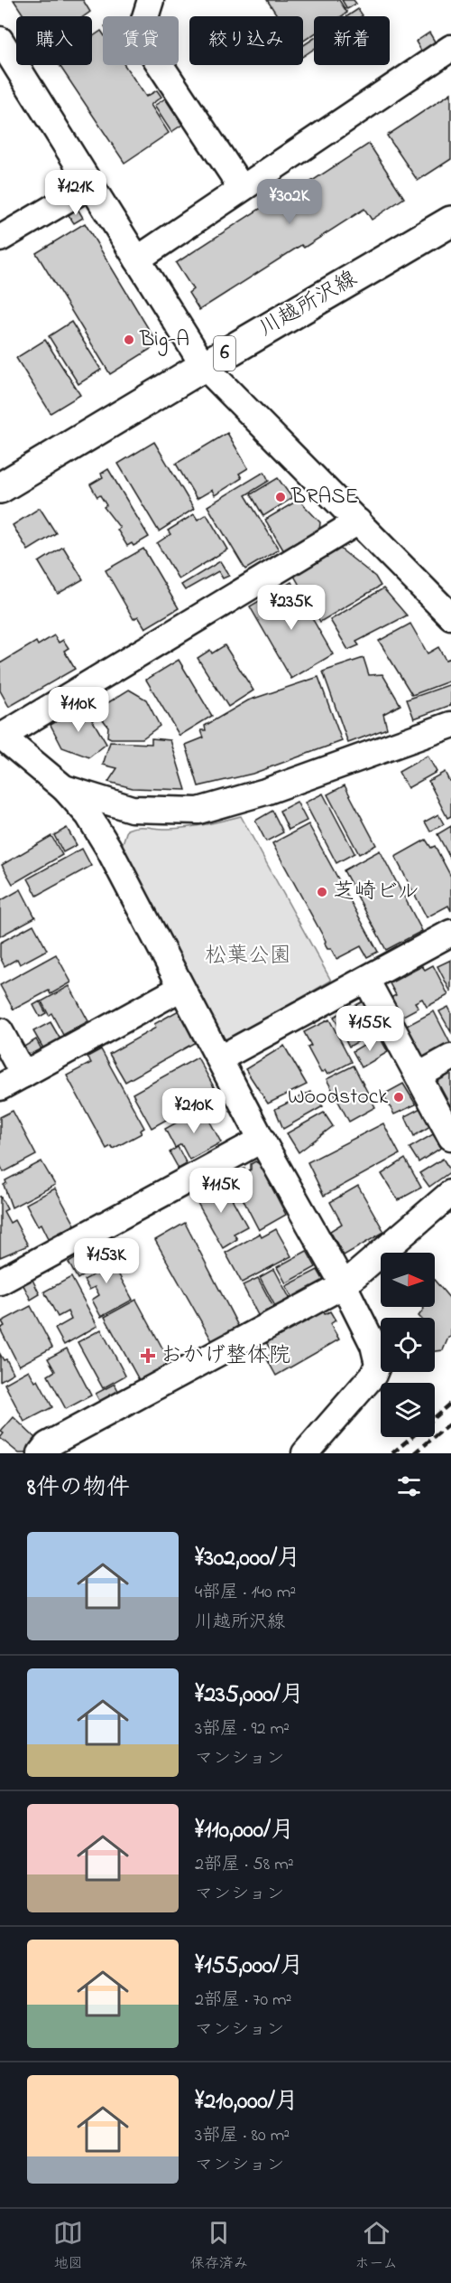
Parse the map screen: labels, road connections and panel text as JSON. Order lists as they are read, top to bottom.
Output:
{
  "streets": {
    "main road": ["川越所沢線", "6"]
  },
  "parks": ["松葉公園"],
  "places": {
    "other": [
      "Big-A",
      "BRASE",
      "芝崎ビル",
      "Woodstock"
    ],
    "health": ["おかげ整体院"]
  },
  "north": "right",
  "page": {
    "chip": [
      "購入",
      "賃貸",
      "絞り込み",
      "新着"
    ],
    "price": [
      "¥121K",
      "¥302K",
      "¥235K",
      "¥110K",
      "¥155K",
      "¥210K",
      "¥115K",
      "¥153K"
    ],
    "heading": "8件の物件",
    "list": [
      {
        "name": "¥302,000/月",
        "note": "4部屋 · 140 m² · 川越所沢線"
      },
      {
        "name": "¥235,000/月",
        "note": "3部屋 · 92 m² · マンション"
      },
      {
        "name": "¥110,000/月",
        "note": "2部屋 · 58 m² · マンション"
      },
      {
        "name": "¥155,000/月",
        "note": "2部屋 · 70 m² · マンション"
      },
      {
        "name": "¥210,000/月",
        "note": "3部屋 · 80 m² · マンション"
      }
    ],
    "tabs": ["地図", "保存済み", "ホーム"]
  }
}
